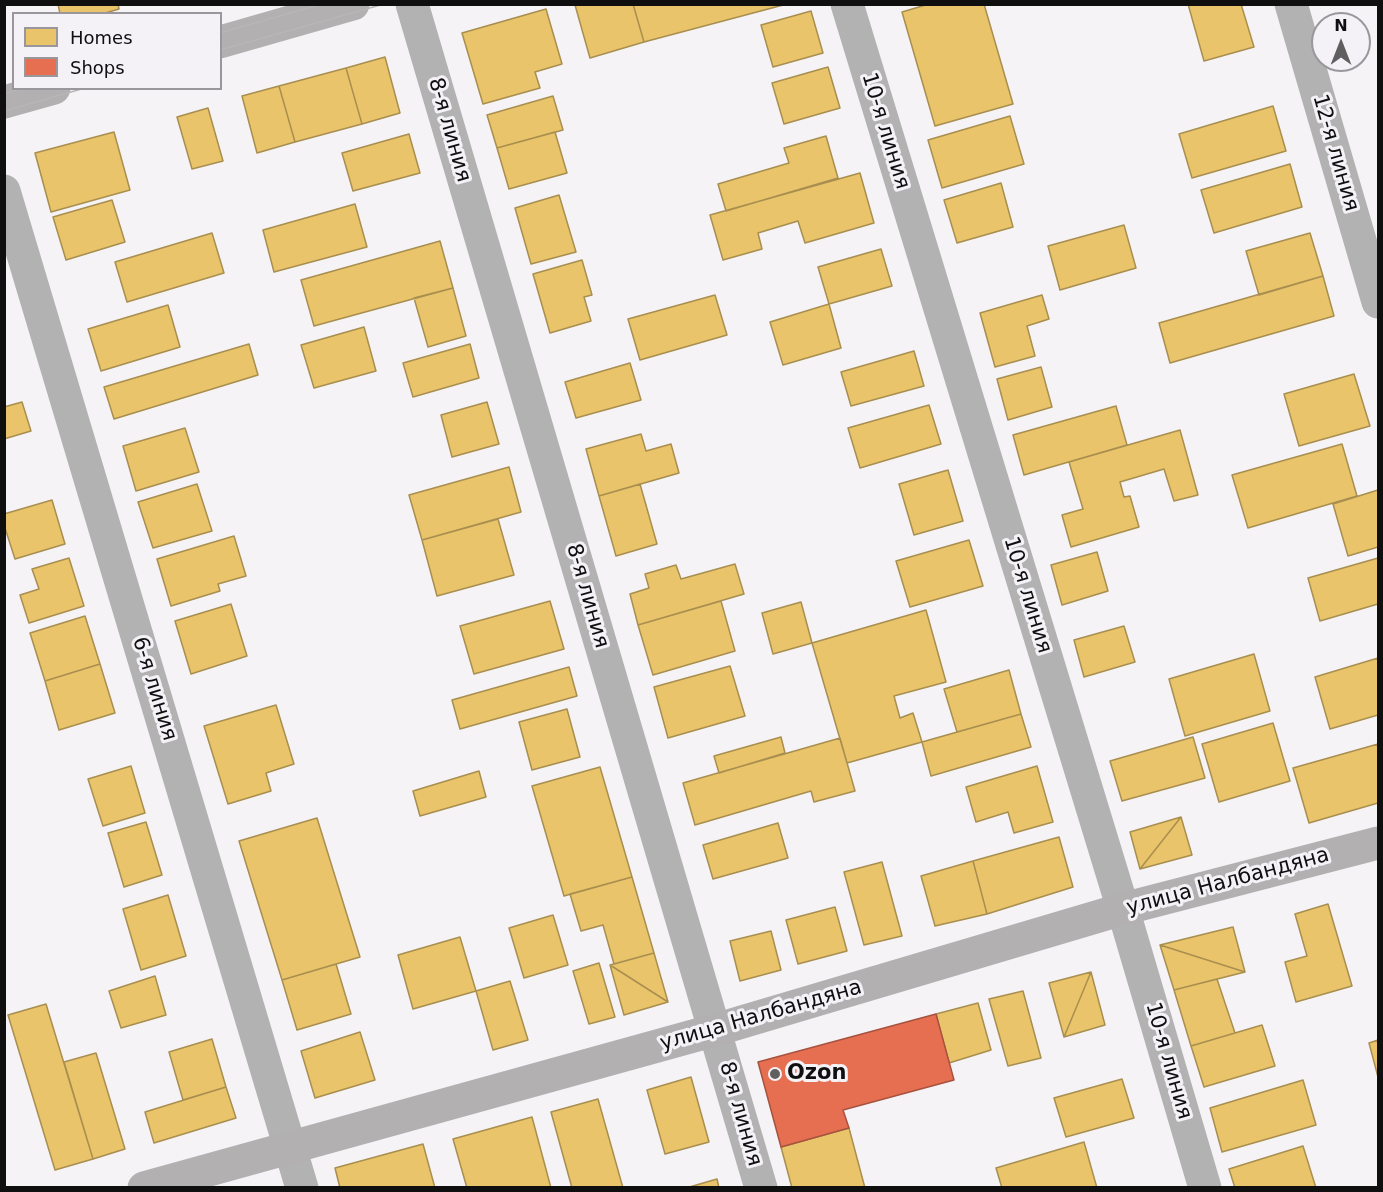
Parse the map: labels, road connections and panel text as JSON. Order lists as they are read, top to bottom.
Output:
{
  "streets": {
    "street": [
      "8-я линия",
      "10-я линия",
      "12-я линия",
      "6-я линия",
      "улица Налбандяна"
    ]
  },
  "crossings": [
    ["8-я линия", "улица Налбандяна"],
    ["10-я линия", "улица Налбандяна"],
    ["6-я линия", "улица Налбандяна"]
  ],
  "places": ["Ozon"],
  "legend": ["Homes", "Shops"],
  "north": "top"
}
